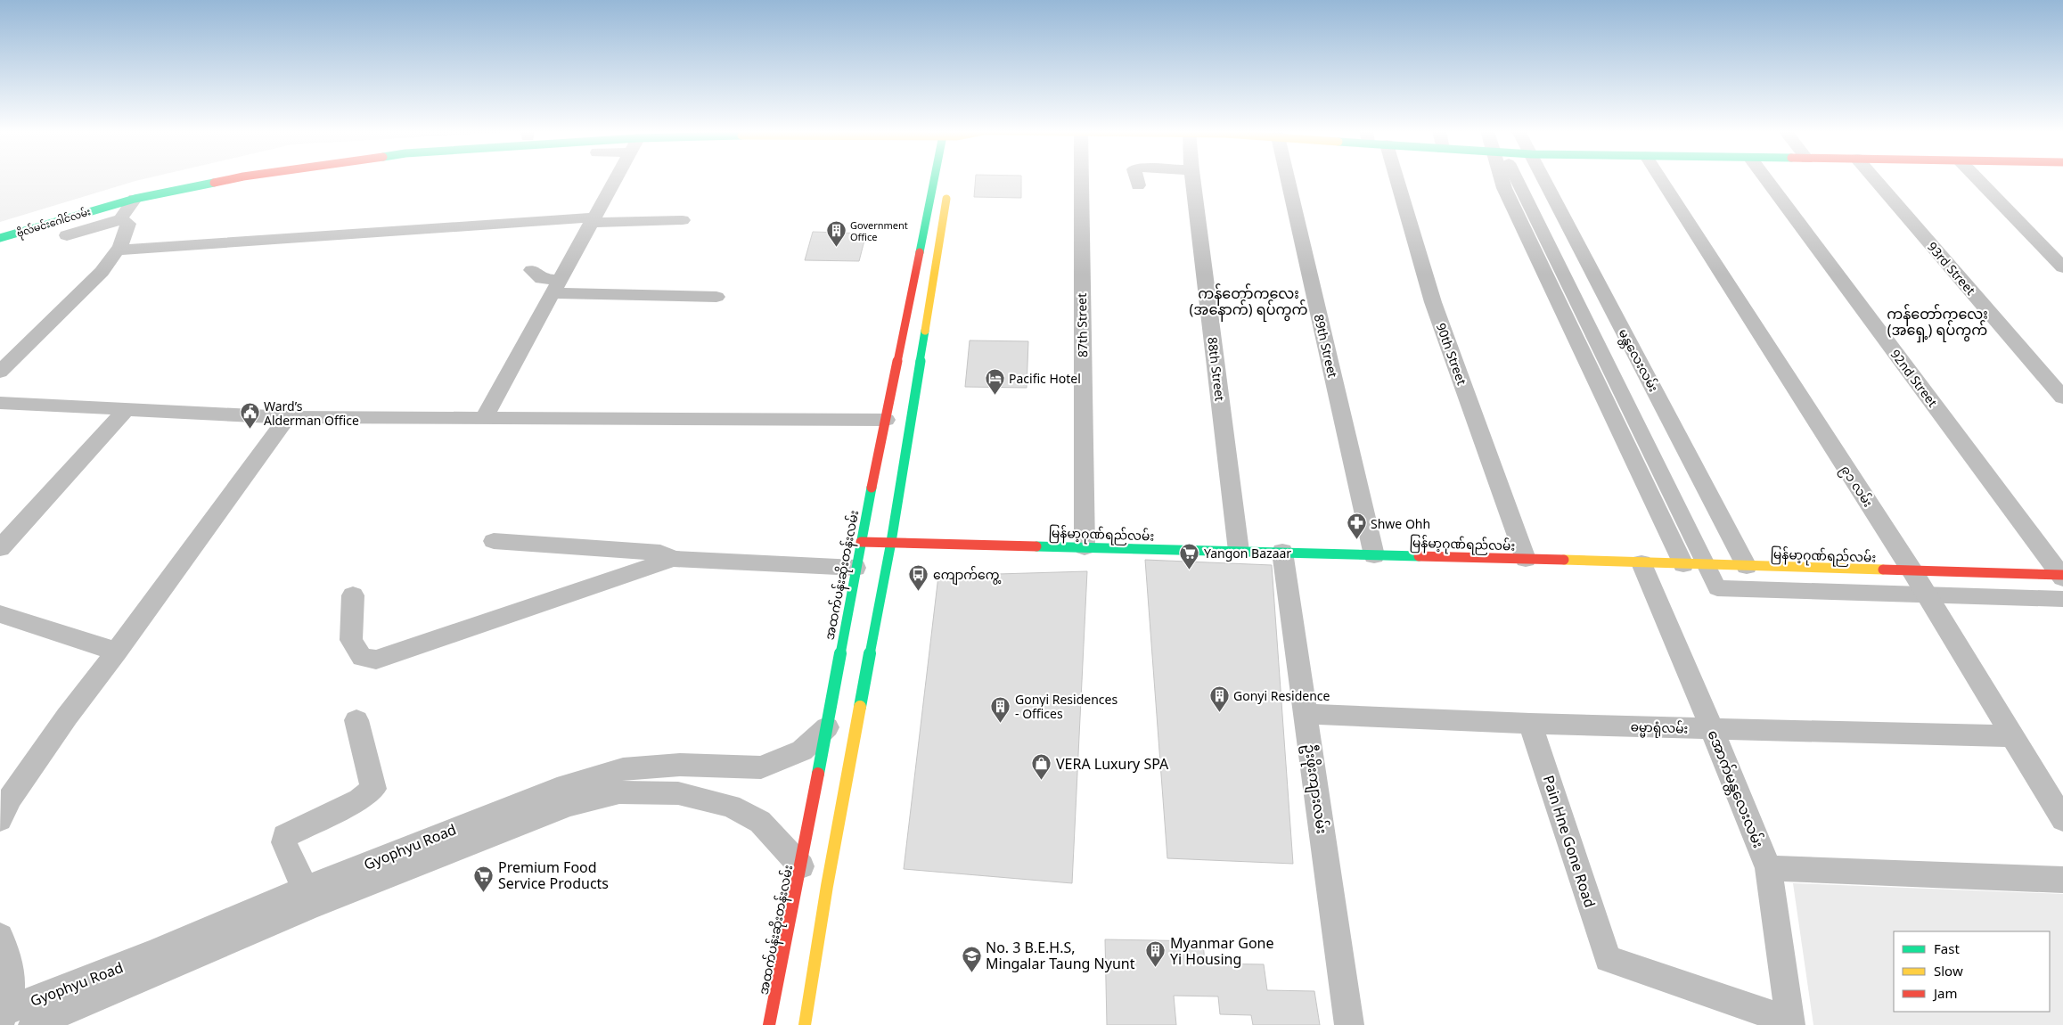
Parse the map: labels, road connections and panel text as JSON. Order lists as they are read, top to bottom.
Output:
{
  "streets": {
    "main road": ["ဗိုလ်မင်းဂေါင်လမ်း", "မြန်မာ့ဂုဏ်ရည်လမ်း", "အထက်ပန်းဆိုးတန်းလမ်း"],
    "street": [
      "93rd Street",
      "87th Street",
      "89th Street",
      "90th Street",
      "မန္တလေးလမ်း",
      "88th Street",
      "92nd Street",
      "၉၁ လမ်း",
      "ဓမ္မာရုံလမ်း",
      "ဦးဖိုးကျားလမ်း",
      "အောက်မန္တလေးလမ်း",
      "Pain Hne Gone Road",
      "Gyophyu Road"
    ]
  },
  "crossings": [
    ["87th Street", "မြန်မာ့ဂုဏ်ရည်လမ်း"],
    ["89th Street", "မြန်မာ့ဂုဏ်ရည်လမ်း"],
    ["90th Street", "မြန်မာ့ဂုဏ်ရည်လမ်း"],
    ["မန္တလေးလမ်း", "မြန်မာ့ဂုဏ်ရည်လမ်း"],
    ["88th Street", "မြန်မာ့ဂုဏ်ရည်လမ်း"],
    ["92nd Street", "မြန်မာ့ဂုဏ်ရည်လမ်း"],
    ["၉၁ လမ်း", "မြန်မာ့ဂုဏ်ရည်လမ်း"],
    ["၉၁ လမ်း", "ဓမ္မာရုံလမ်း"],
    ["မြန်မာ့ဂုဏ်ရည်လမ်း", "အထက်ပန်းဆိုးတန်းလမ်း"],
    ["မြန်မာ့ဂုဏ်ရည်လမ်း", "ဦးဖိုးကျားလမ်း"],
    ["မြန်မာ့ဂုဏ်ရည်လမ်း", "အောက်မန္တလေးလမ်း"],
    ["အထက်ပန်းဆိုးတန်းလမ်း", "Gyophyu Road"],
    ["ဓမ္မာရုံလမ်း", "ဦးဖိုးကျားလမ်း"],
    ["ဓမ္မာရုံလမ်း", "အောက်မန္တလေးလမ်း"],
    ["ဓမ္မာရုံလမ်း", "Pain Hne Gone Road"],
    ["အောက်မန္တလေးလမ်း", "Pain Hne Gone Road"]
  ],
  "districts": ["ကန်တော်ကလေး (အနောက်) ရပ်ကွက်", "ကန်တော်ကလေး (အရှေ့) ရပ်ကွက်"],
  "places": {
    "building": [
      "Government Office",
      "Gonyi Residence",
      "Gonyi Residences - Offices",
      "Myanmar Gone Yi Housing"
    ],
    "hotel": ["Pacific Hotel"],
    "public building": ["Ward’s Alderman Office"],
    "pharmacy": ["Shwe Ohh"],
    "supermarket": ["Yangon Bazaar", "Premium Food Service Products"],
    "bus stop": ["ကျောက်ကွေ့"],
    "shop": ["VERA Luxury SPA"],
    "school or university": ["No. 3 B.E.H.S, Mingalar Taung Nyunt"]
  },
  "legend": ["Fast", "Slow", "Jam"]
}
